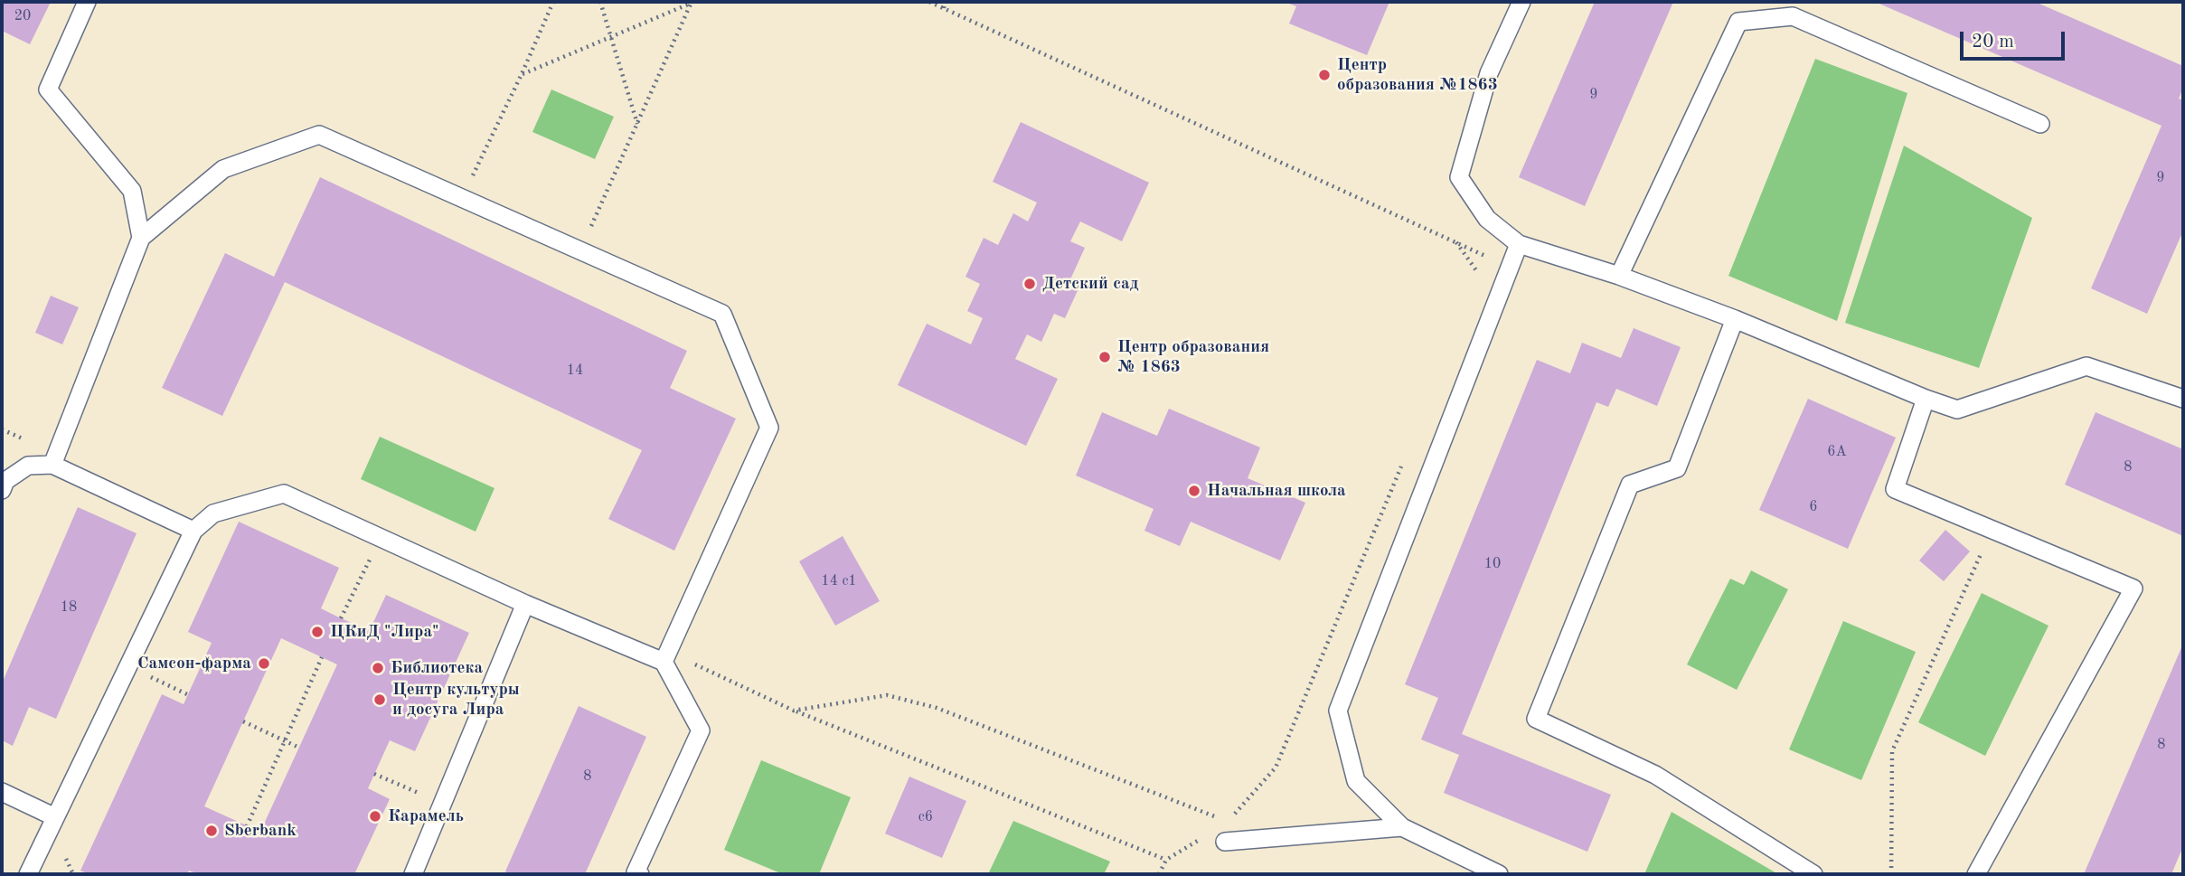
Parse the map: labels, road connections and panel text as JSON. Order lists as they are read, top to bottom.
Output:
{
  "places": [
    "Центр образования №1863",
    "Детский сад",
    "Центр образования № 1863",
    "Начальная школа",
    "ЦКиД \"Лира\"",
    "Самсон-фарма",
    "Библиотека",
    "Центр культуры и досуга Лира",
    "Карамель",
    "Sberbank"
  ],
  "house_numbers": [
    "20",
    "9",
    "9",
    "14",
    "6А",
    "8",
    "6",
    "10",
    "14 с1",
    "18",
    "8",
    "8",
    "с6"
  ],
  "scale_bar": "20 m"
}
